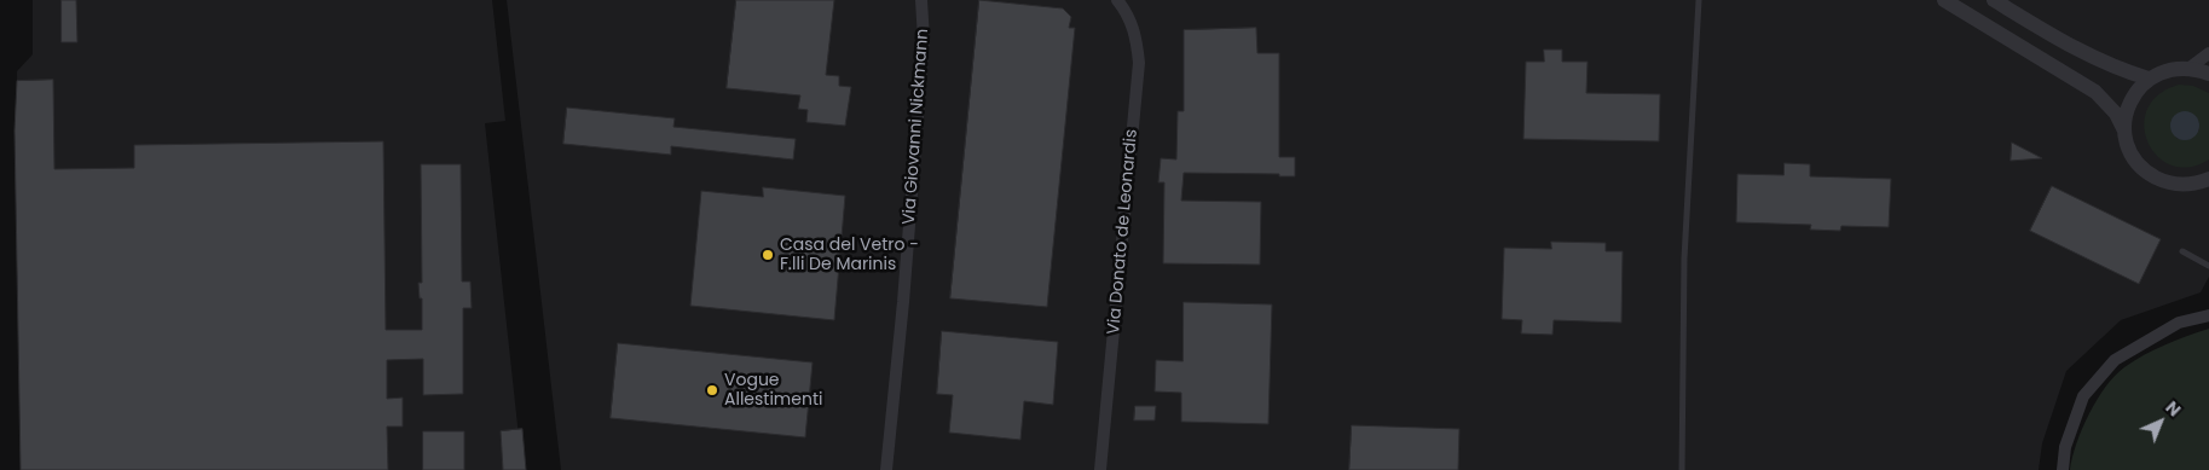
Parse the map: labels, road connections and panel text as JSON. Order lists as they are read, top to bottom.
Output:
{
  "streets": {
    "street": ["Via Giovanni Nickmann", "Via Donato de Leonardis"]
  },
  "places": ["Casa del Vetro - F.lli De Marinis", "Vogue Allestimenti"],
  "north": "top right"
}
